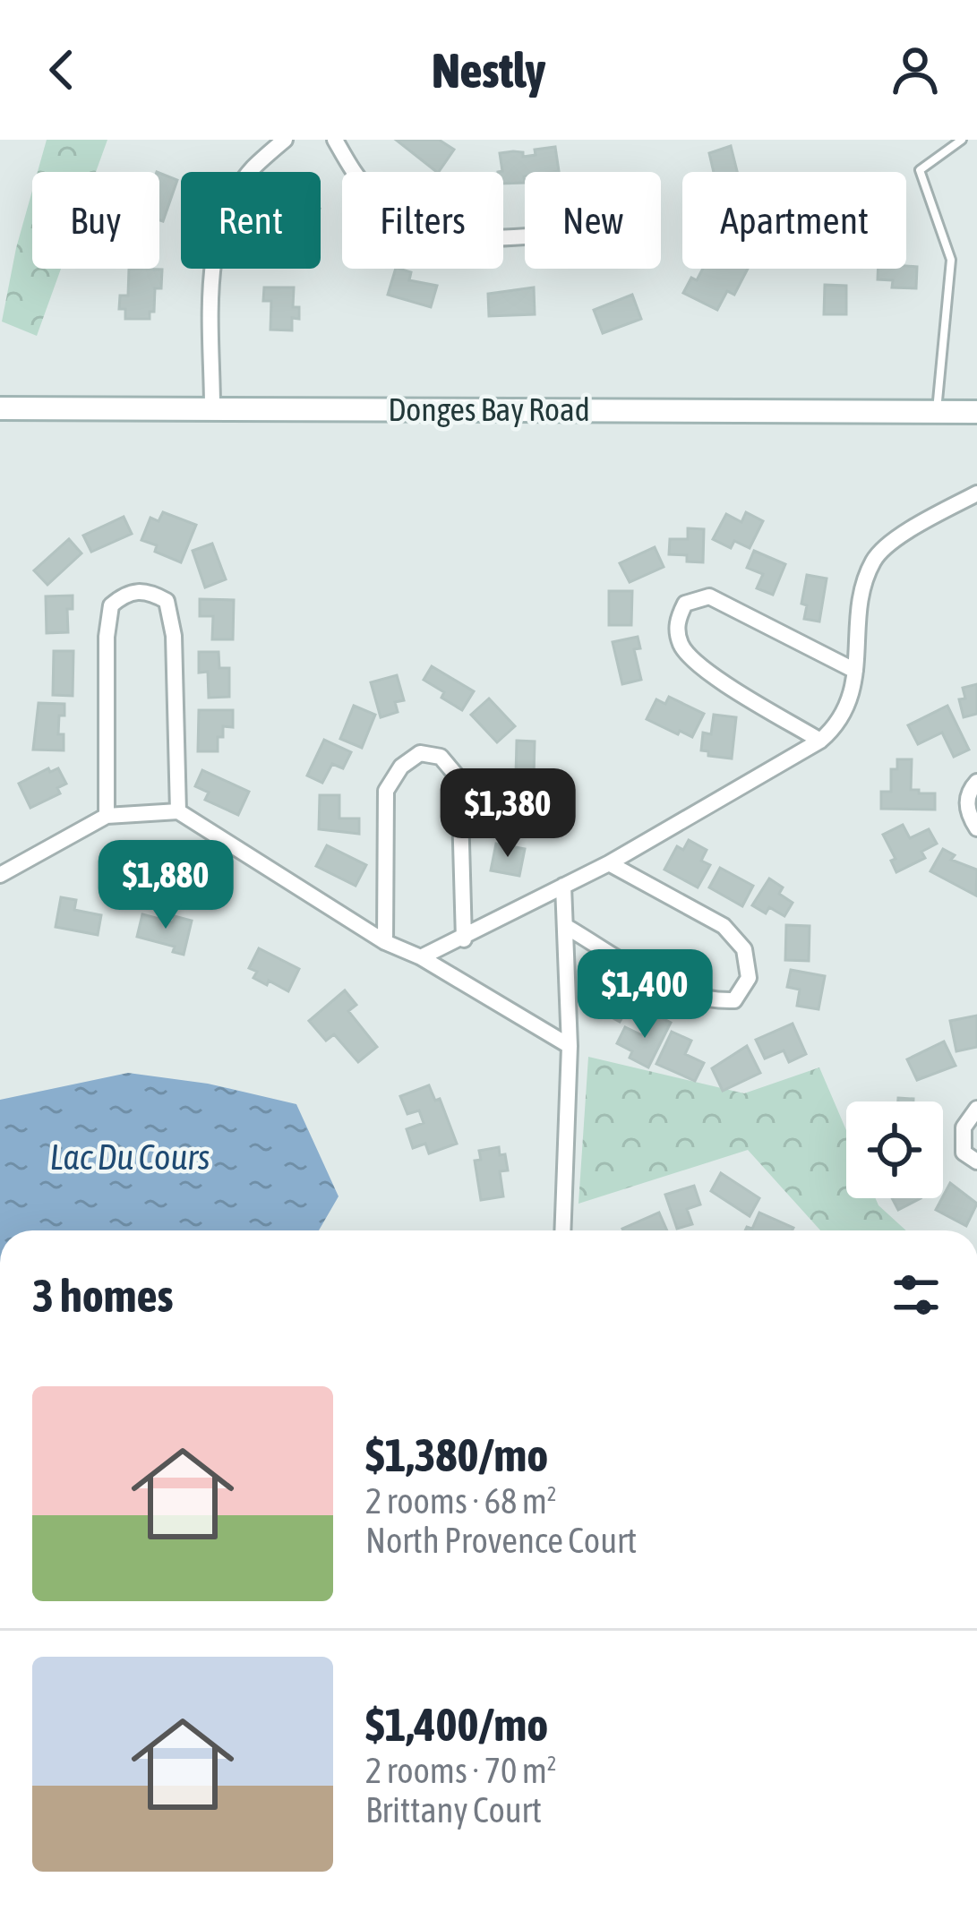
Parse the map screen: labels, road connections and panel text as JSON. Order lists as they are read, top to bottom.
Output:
{
  "streets": {
    "street": ["Donges Bay Road"]
  },
  "water": ["Lac Du Cours"],
  "page": {
    "header": "Nestly",
    "chip": [
      "Buy",
      "Rent",
      "Filters",
      "New",
      "Apartment"
    ],
    "price": ["$1,380", "$1,880", "$1,400"],
    "heading": "3 homes",
    "list": [
      {
        "name": "$1,380/mo",
        "note": "2 rooms · 68 m² · North Provence Court"
      },
      {
        "name": "$1,400/mo",
        "note": "2 rooms · 70 m² · Brittany Court"
      }
    ]
  }
}
